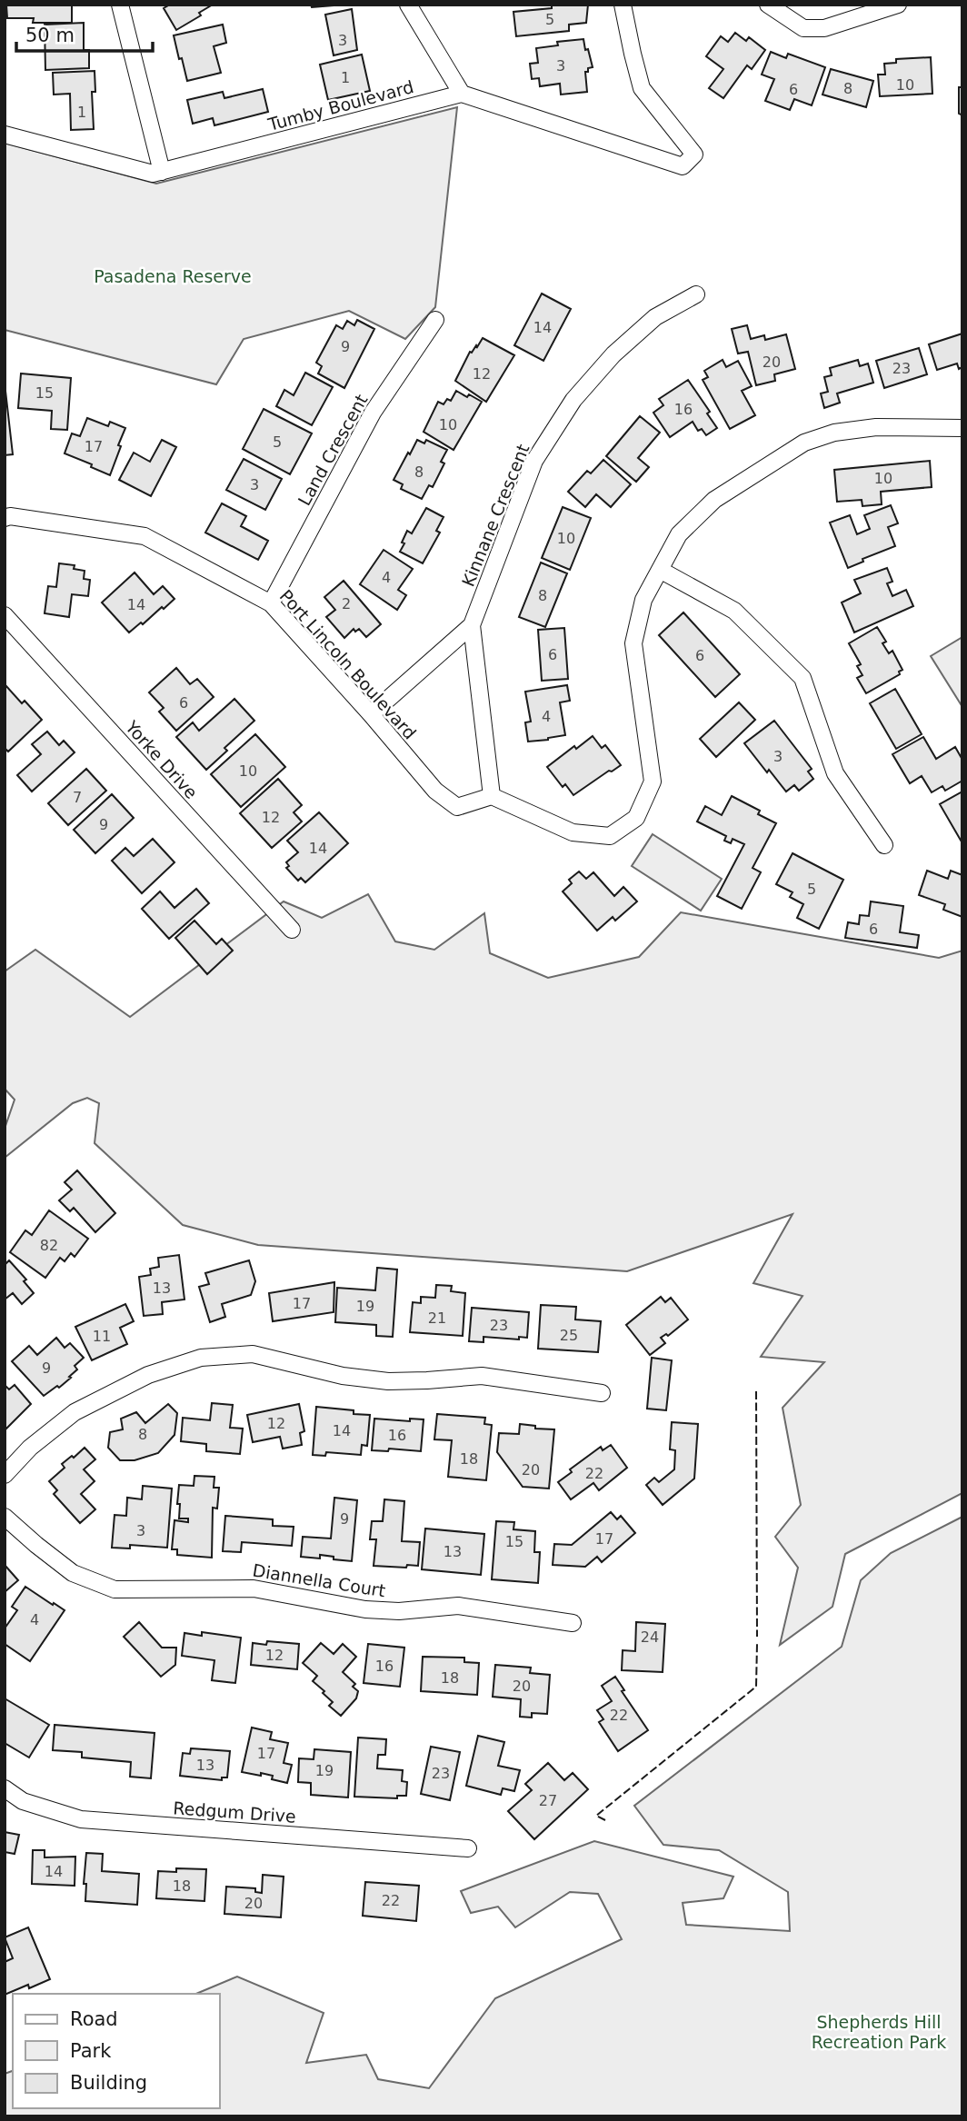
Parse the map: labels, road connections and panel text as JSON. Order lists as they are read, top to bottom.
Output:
{
  "streets": {
    "street": [
      "Tumby Boulevard",
      "Land Crescent",
      "Kinnane Crescent",
      "Port Lincoln Boulevard",
      "Yorke Drive",
      "Diannella Court",
      "Redgum Drive"
    ]
  },
  "crossings": [
    ["Land Crescent", "Port Lincoln Boulevard"],
    ["Kinnane Crescent", "Port Lincoln Boulevard"]
  ],
  "parks": ["Pasadena Reserve", "Shepherds Hill Recreation Park"],
  "house_numbers": [
    "5",
    "3",
    "3",
    "1",
    "10",
    "8",
    "6",
    "1",
    "14",
    "9",
    "20",
    "23",
    "12",
    "15",
    "16",
    "10",
    "5",
    "17",
    "8",
    "10",
    "3",
    "10",
    "4",
    "8",
    "2",
    "14",
    "6",
    "6",
    "6",
    "4",
    "3",
    "10",
    "7",
    "12",
    "9",
    "14",
    "5",
    "6",
    "82",
    "13",
    "17",
    "19",
    "21",
    "23",
    "25",
    "11",
    "9",
    "12",
    "14",
    "8",
    "16",
    "18",
    "20",
    "22",
    "9",
    "3",
    "17",
    "15",
    "13",
    "4",
    "24",
    "12",
    "16",
    "18",
    "20",
    "22",
    "17",
    "13",
    "19",
    "23",
    "27",
    "14",
    "18",
    "22",
    "20"
  ],
  "legend": ["Road", "Park", "Building"],
  "scale_bar": "50 m"
}
